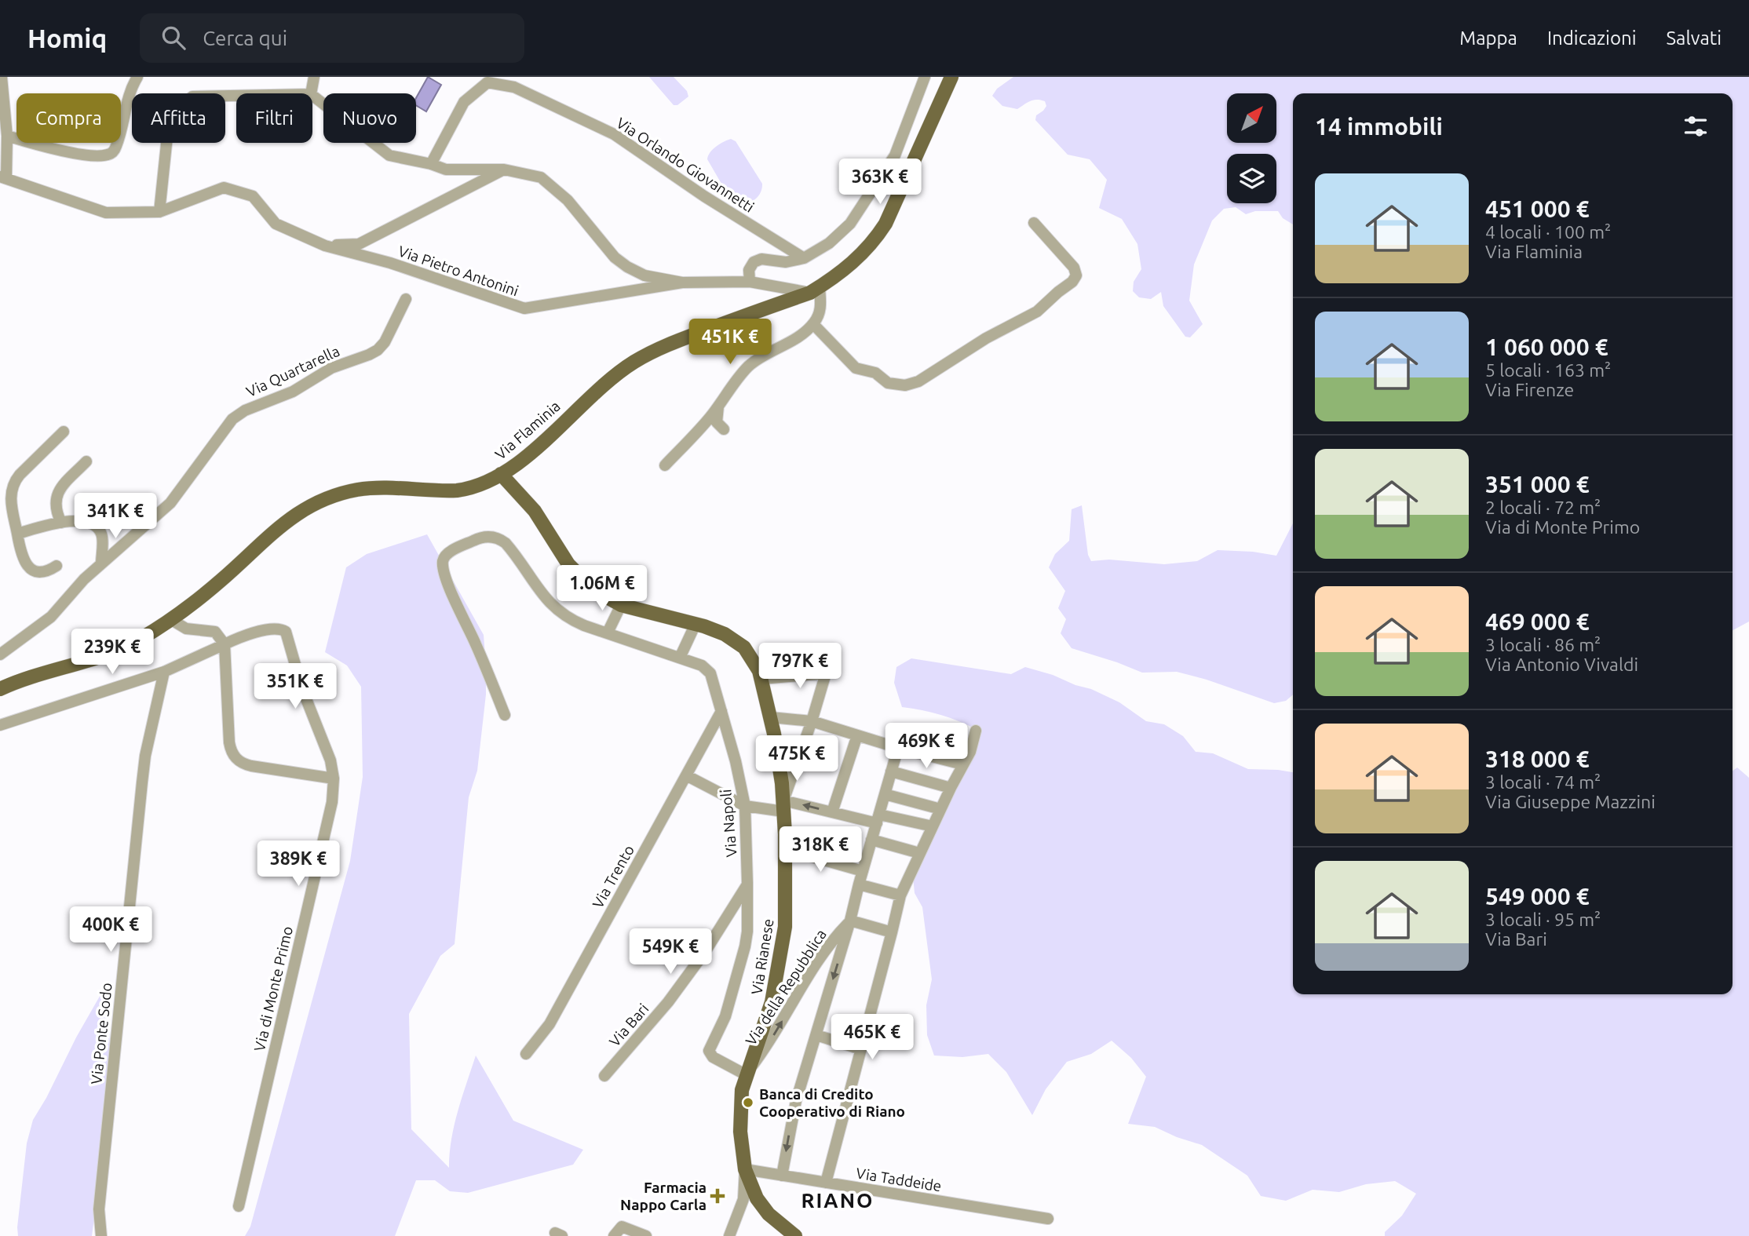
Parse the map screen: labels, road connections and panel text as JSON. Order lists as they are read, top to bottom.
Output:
{
  "streets": {
    "main road": ["Via Flaminia", "Via Rianese"],
    "street": [
      "Via Orlando Giovannetti",
      "Via Pietro Antonini",
      "Via Quartarella",
      "Via Napoli",
      "Via Trento",
      "Via della Repubblica",
      "Via di Monte Primo",
      "Via Bari",
      "Via Ponte Sodo",
      "Via Taddeide"
    ]
  },
  "crossings": [
    ["Via Orlando Giovannetti", "Via Pietro Antonini"],
    ["Via Pietro Antonini", "Via Flaminia"],
    ["Via Flaminia", "Via Rianese"],
    ["Via Napoli", "Via Trento"],
    ["Via Napoli", "Via Rianese"],
    ["Via Napoli", "Via della Repubblica"],
    ["Via Napoli", "Via Bari"],
    ["Via Rianese", "Via della Repubblica"],
    ["Via Rianese", "Via Taddeide"]
  ],
  "districts": ["RIANO"],
  "places": {
    "other": ["Banca di Credito Cooperativo di Riano"],
    "health": ["Farmacia Nappo Carla"]
  },
  "north": "top right",
  "page": {
    "header": "Homiq",
    "search": "Cerca qui",
    "nav": ["Mappa", "Indicazioni", "Salvati"],
    "chip": [
      "Compra",
      "Affitta",
      "Filtri",
      "Nuovo"
    ],
    "heading": "14 immobili",
    "price": [
      "363K €",
      "451K €",
      "341K €",
      "1.06M €",
      "239K €",
      "797K €",
      "351K €",
      "469K €",
      "475K €",
      "318K €",
      "389K €",
      "400K €",
      "549K €",
      "465K €"
    ],
    "list": [
      {
        "name": "451 000 €",
        "note": "4 locali · 100 m² · Via Flaminia"
      },
      {
        "name": "1 060 000 €",
        "note": "5 locali · 163 m² · Via Firenze"
      },
      {
        "name": "351 000 €",
        "note": "2 locali · 72 m² · Via di Monte Primo"
      },
      {
        "name": "469 000 €",
        "note": "3 locali · 86 m² · Via Antonio Vivaldi"
      },
      {
        "name": "318 000 €",
        "note": "3 locali · 74 m² · Via Giuseppe Mazzini"
      },
      {
        "name": "549 000 €",
        "note": "3 locali · 95 m² · Via Bari"
      }
    ]
  }
}
